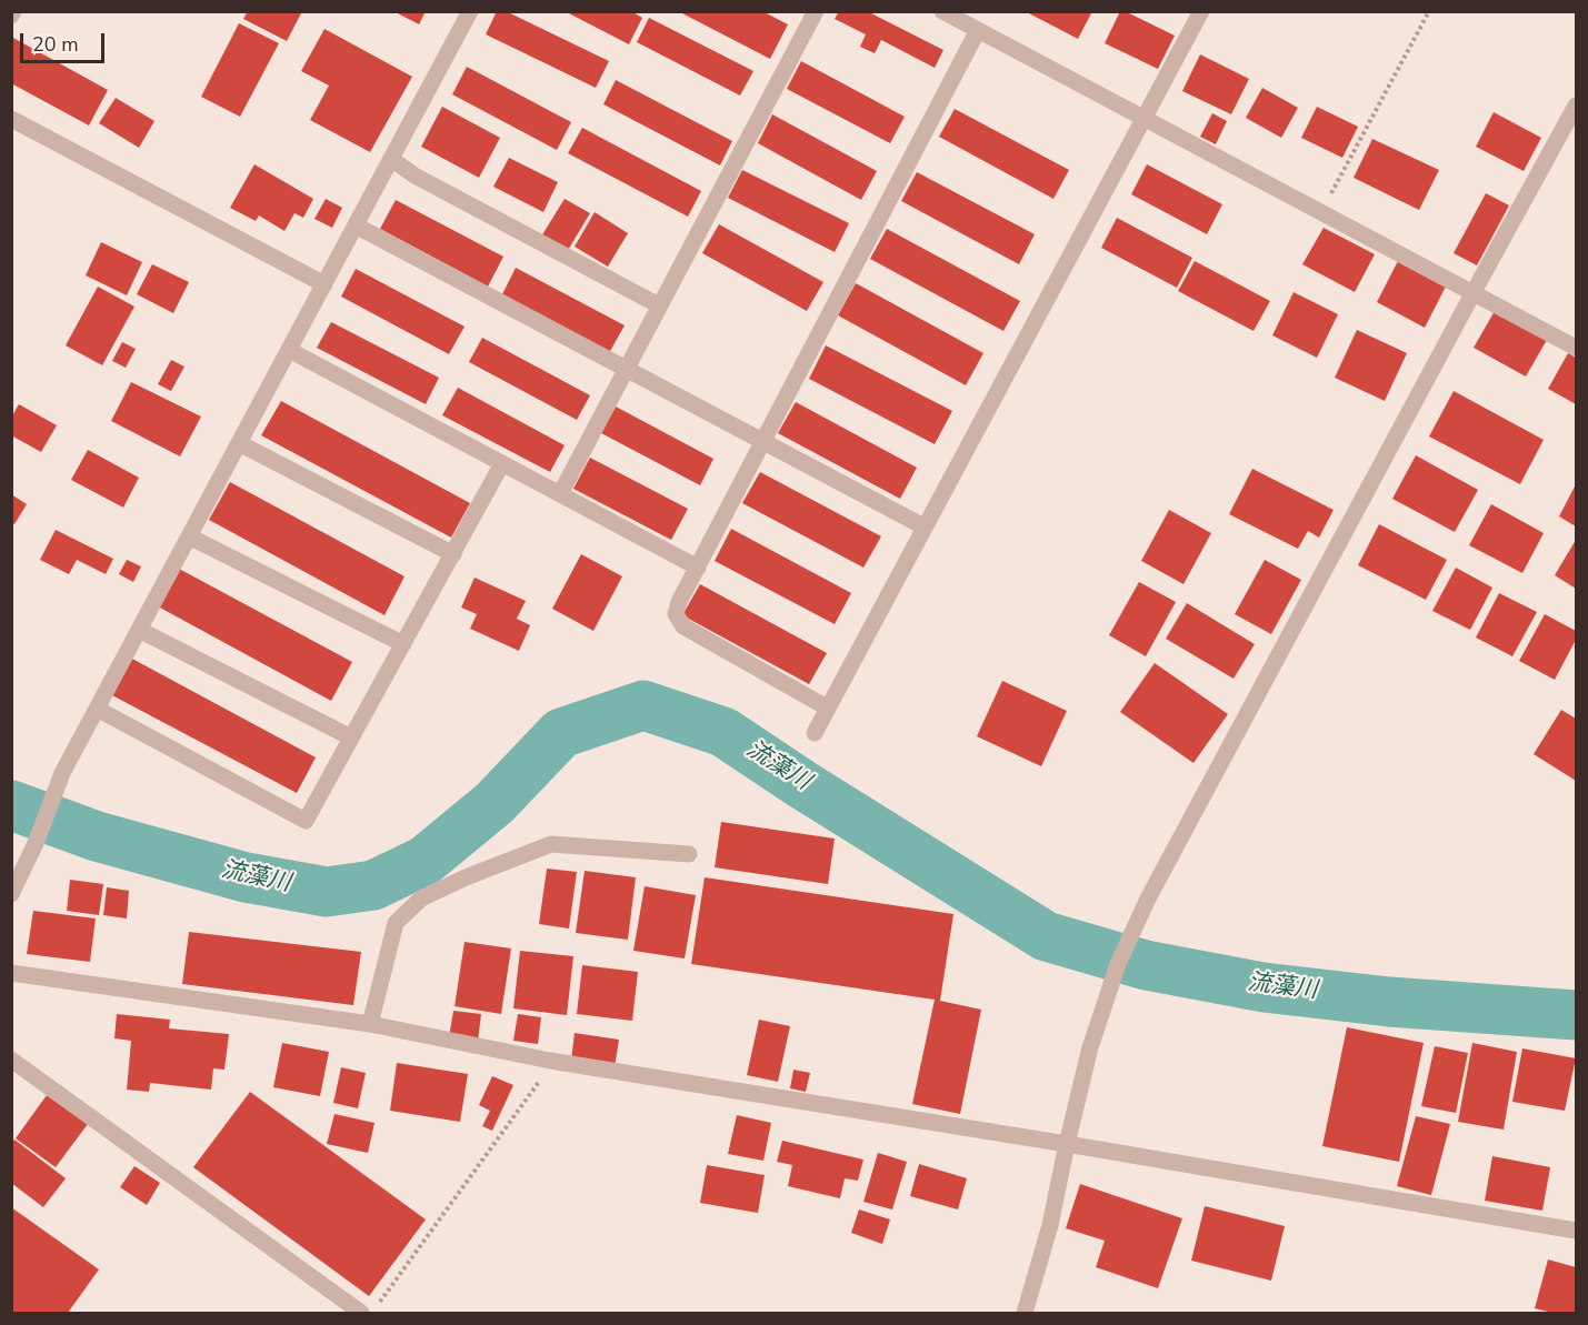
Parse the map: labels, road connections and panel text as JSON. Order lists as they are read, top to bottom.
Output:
{
  "water": ["流藻川"],
  "scale_bar": "20 m"
}
